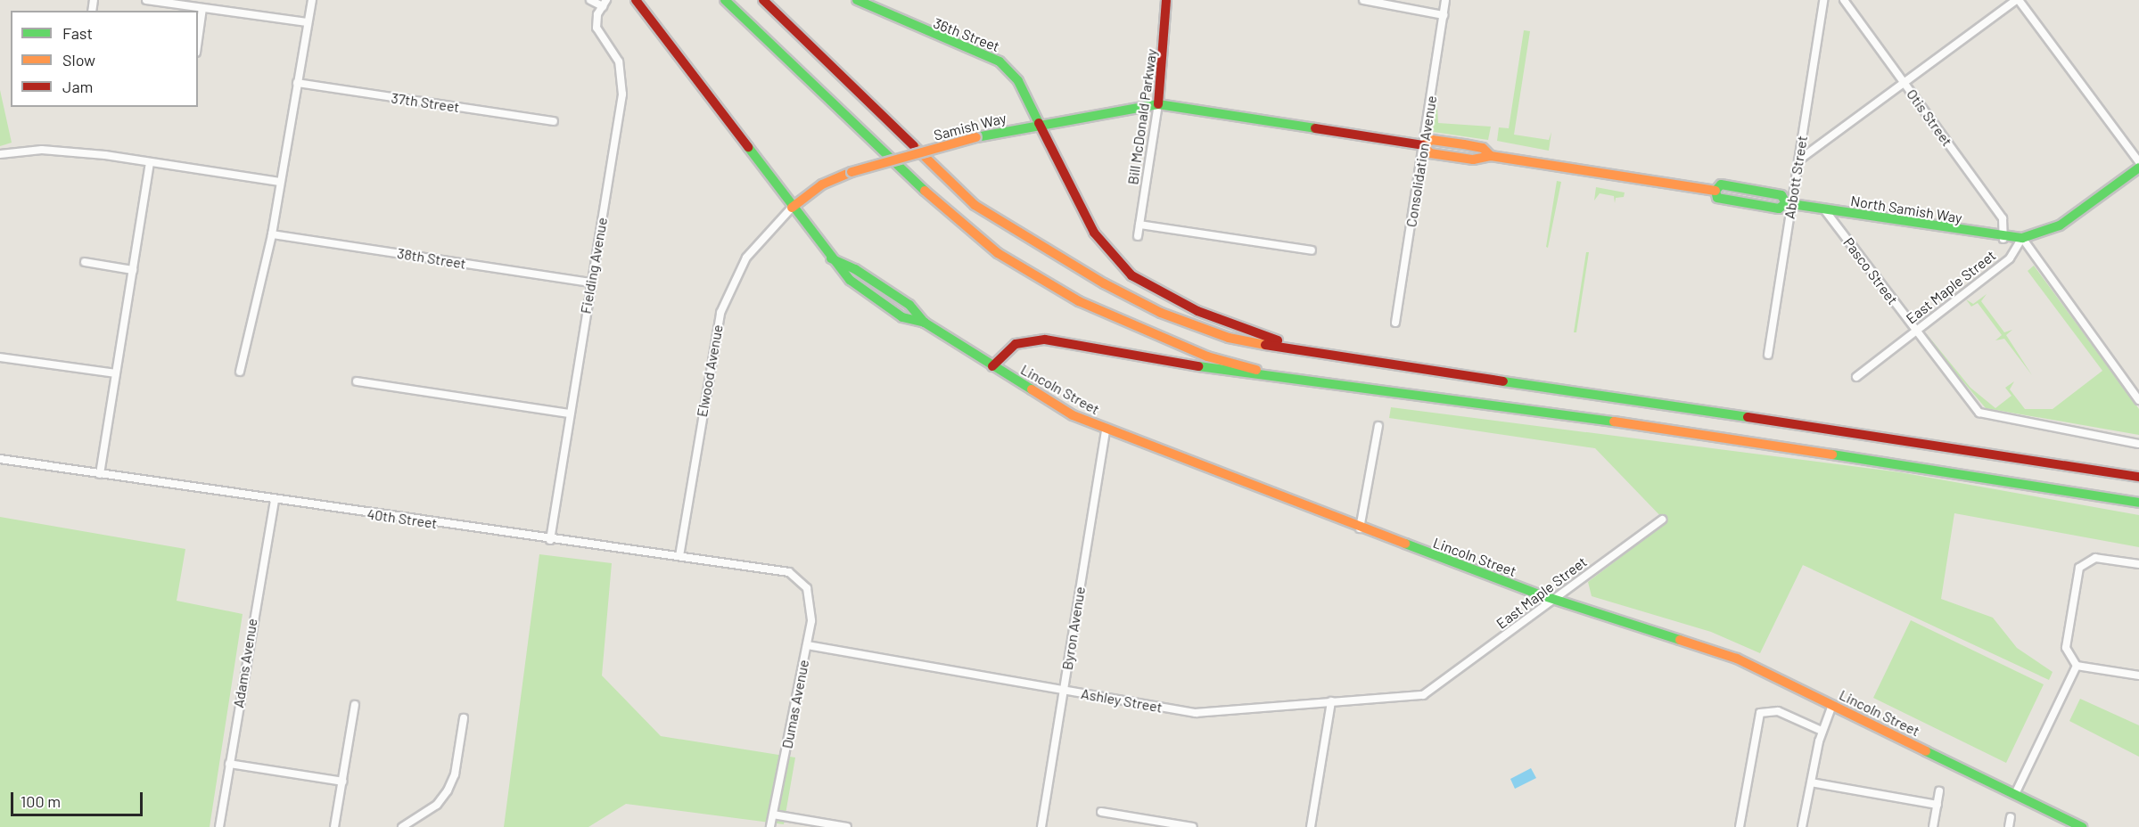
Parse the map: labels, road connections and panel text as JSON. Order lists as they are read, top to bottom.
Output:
{
  "streets": {
    "main road": [
      "36th Street",
      "Bill McDonald Parkway",
      "Samish Way",
      "North Samish Way",
      "Lincoln Street"
    ],
    "street": [
      "37th Street",
      "Otis Street",
      "Consolidation Avenue",
      "Abbott Street",
      "38th Street",
      "Fielding Avenue",
      "Pasco Street",
      "East Maple Street",
      "Elwood Avenue",
      "40th Street",
      "Byron Avenue",
      "Adams Avenue",
      "Ashley Street",
      "Dumas Avenue"
    ]
  },
  "crossings": [
    ["36th Street", "Samish Way"],
    ["Bill McDonald Parkway", "Samish Way"],
    ["Otis Street", "North Samish Way"],
    ["Samish Way", "Consolidation Avenue"],
    ["Samish Way", "North Samish Way"],
    ["Samish Way", "Elwood Avenue"],
    ["Samish Way", "Lincoln Street"],
    ["Consolidation Avenue", "North Samish Way"],
    ["Abbott Street", "North Samish Way"],
    ["North Samish Way", "Pasco Street"],
    ["North Samish Way", "East Maple Street"],
    ["38th Street", "Fielding Avenue"],
    ["Fielding Avenue", "40th Street"],
    ["Pasco Street", "East Maple Street"],
    ["East Maple Street", "Lincoln Street"],
    ["East Maple Street", "Ashley Street"],
    ["Elwood Avenue", "Lincoln Street"],
    ["Elwood Avenue", "40th Street"],
    ["Lincoln Street", "Byron Avenue"],
    ["40th Street", "Adams Avenue"],
    ["40th Street", "Dumas Avenue"],
    ["Byron Avenue", "Ashley Street"],
    ["Ashley Street", "Dumas Avenue"]
  ],
  "legend": ["Fast", "Slow", "Jam"],
  "scale_bar": "100 m"
}
